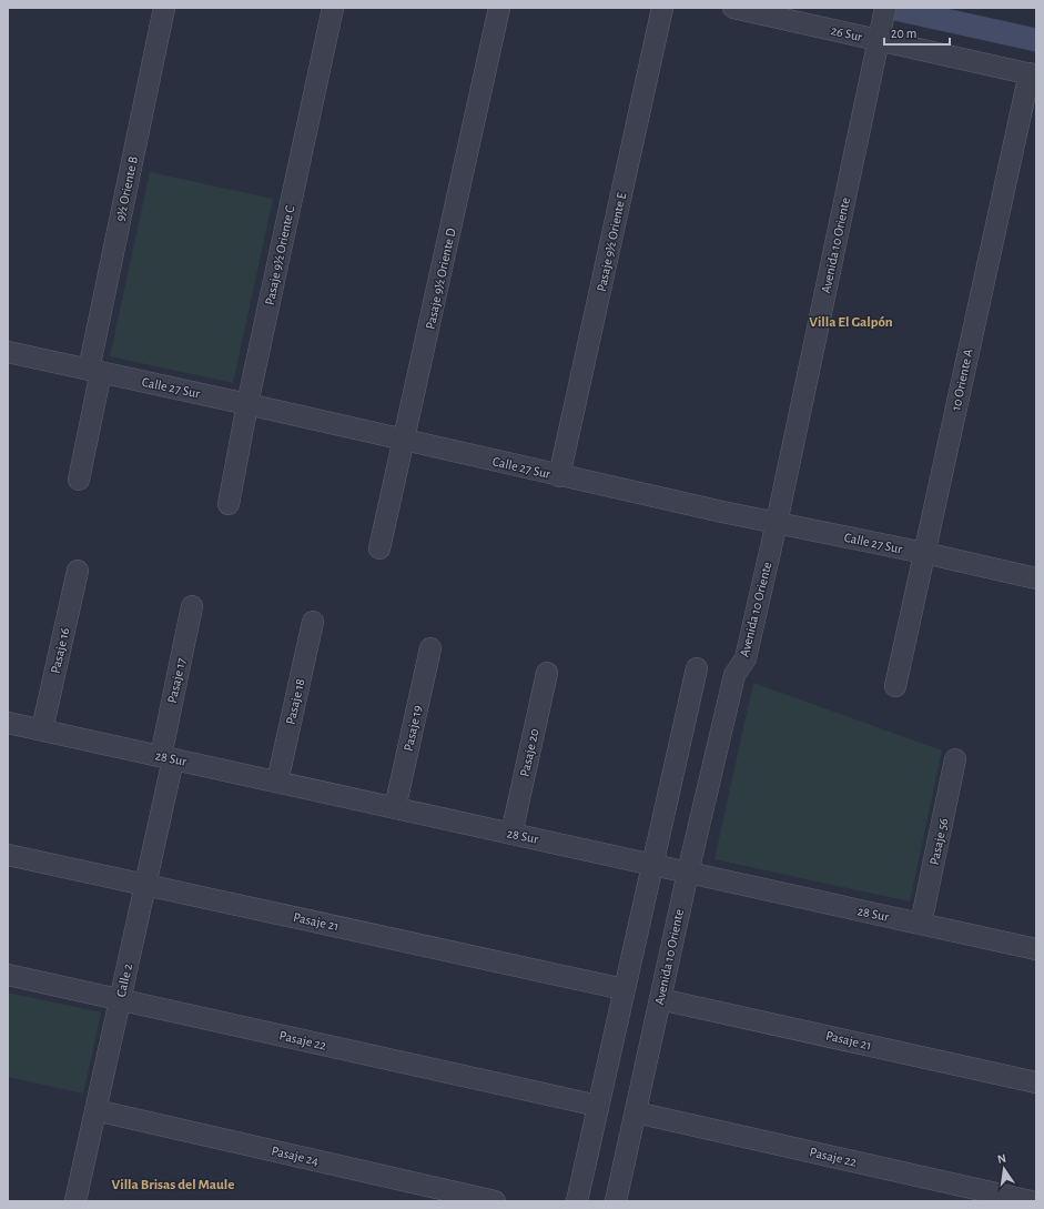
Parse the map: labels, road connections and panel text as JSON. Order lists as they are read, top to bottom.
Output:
{
  "streets": {
    "street": [
      "26 Sur",
      "9½ Oriente B",
      "Pasaje 9½ Oriente E",
      "Avenida 10 Oriente",
      "Pasaje 9½ Oriente C",
      "Pasaje 9½ Oriente D",
      "10 Oriente A",
      "Calle 27 Sur",
      "Pasaje 16",
      "Pasaje 17",
      "Pasaje 18",
      "Pasaje 19",
      "Pasaje 20",
      "28 Sur",
      "Pasaje 56",
      "Pasaje 21",
      "Calle 2",
      "Pasaje 22",
      "Pasaje 24"
    ]
  },
  "crossings": [
    ["26 Sur", "Avenida 10 Oriente"],
    ["26 Sur", "10 Oriente A"],
    ["9½ Oriente B", "Calle 27 Sur"],
    ["Pasaje 9½ Oriente E", "Calle 27 Sur"],
    ["Avenida 10 Oriente", "Calle 27 Sur"],
    ["Avenida 10 Oriente", "28 Sur"],
    ["Avenida 10 Oriente", "Pasaje 21"],
    ["Avenida 10 Oriente", "Pasaje 22"],
    ["Pasaje 9½ Oriente C", "Calle 27 Sur"],
    ["Pasaje 9½ Oriente D", "Calle 27 Sur"],
    ["10 Oriente A", "Calle 27 Sur"],
    ["Pasaje 16", "28 Sur"],
    ["Pasaje 17", "28 Sur"],
    ["Pasaje 17", "Calle 2"],
    ["Pasaje 18", "28 Sur"],
    ["Pasaje 19", "28 Sur"],
    ["Pasaje 20", "28 Sur"],
    ["28 Sur", "Pasaje 56"],
    ["28 Sur", "Calle 2"],
    ["Pasaje 21", "Calle 2"],
    ["Calle 2", "Pasaje 22"],
    ["Calle 2", "Pasaje 24"]
  ],
  "districts": ["Villa El Galpón", "Villa Brisas del Maule"],
  "scale_bar": "20 m",
  "north": "top"
}
